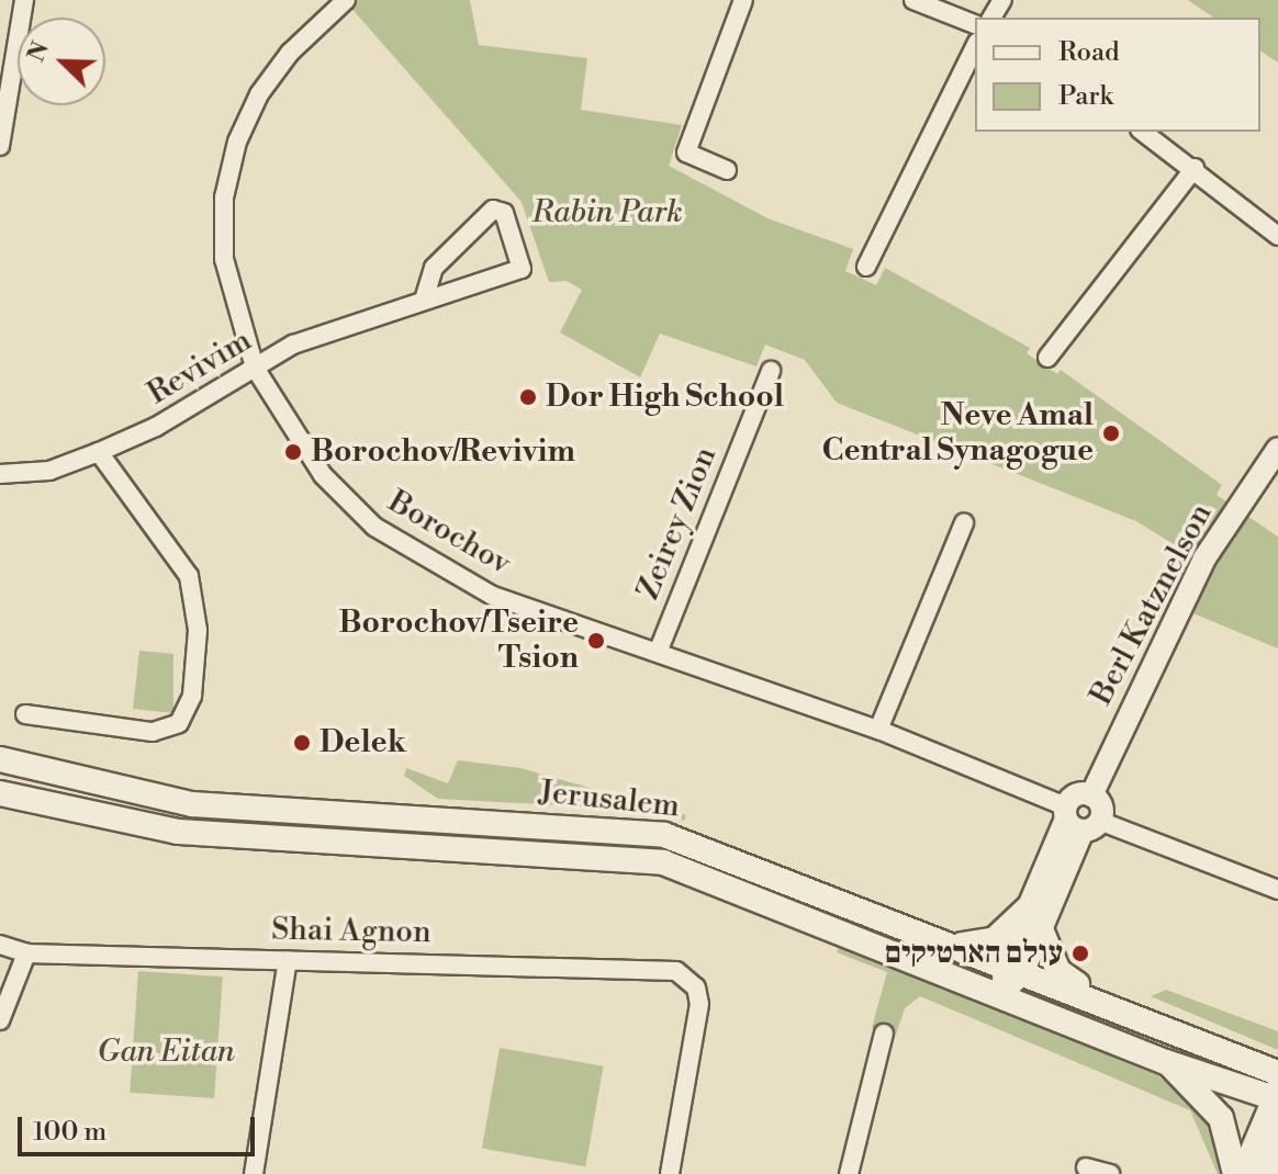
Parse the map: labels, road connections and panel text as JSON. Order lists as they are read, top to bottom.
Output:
{
  "streets": {
    "main road": ["Jerusalem"],
    "street": [
      "Revivim",
      "Zeirey Zion",
      "Borochov",
      "Berl Katznelson",
      "Shai Agnon"
    ]
  },
  "crossings": [
    ["Revivim", "Borochov"],
    ["Zeirey Zion", "Borochov"],
    ["Borochov", "Berl Katznelson"]
  ],
  "parks": ["Rabin Park", "Gan Eitan"],
  "places": [
    "Dor High School",
    "Neve Amal Central Synagogue",
    "Borochov/Revivim",
    "Borochov/Tseire Tsion",
    "Delek",
    "עולם הארטיקים"
  ],
  "legend": ["Road", "Park"],
  "scale_bar": "100 m",
  "north": "top left"
}
